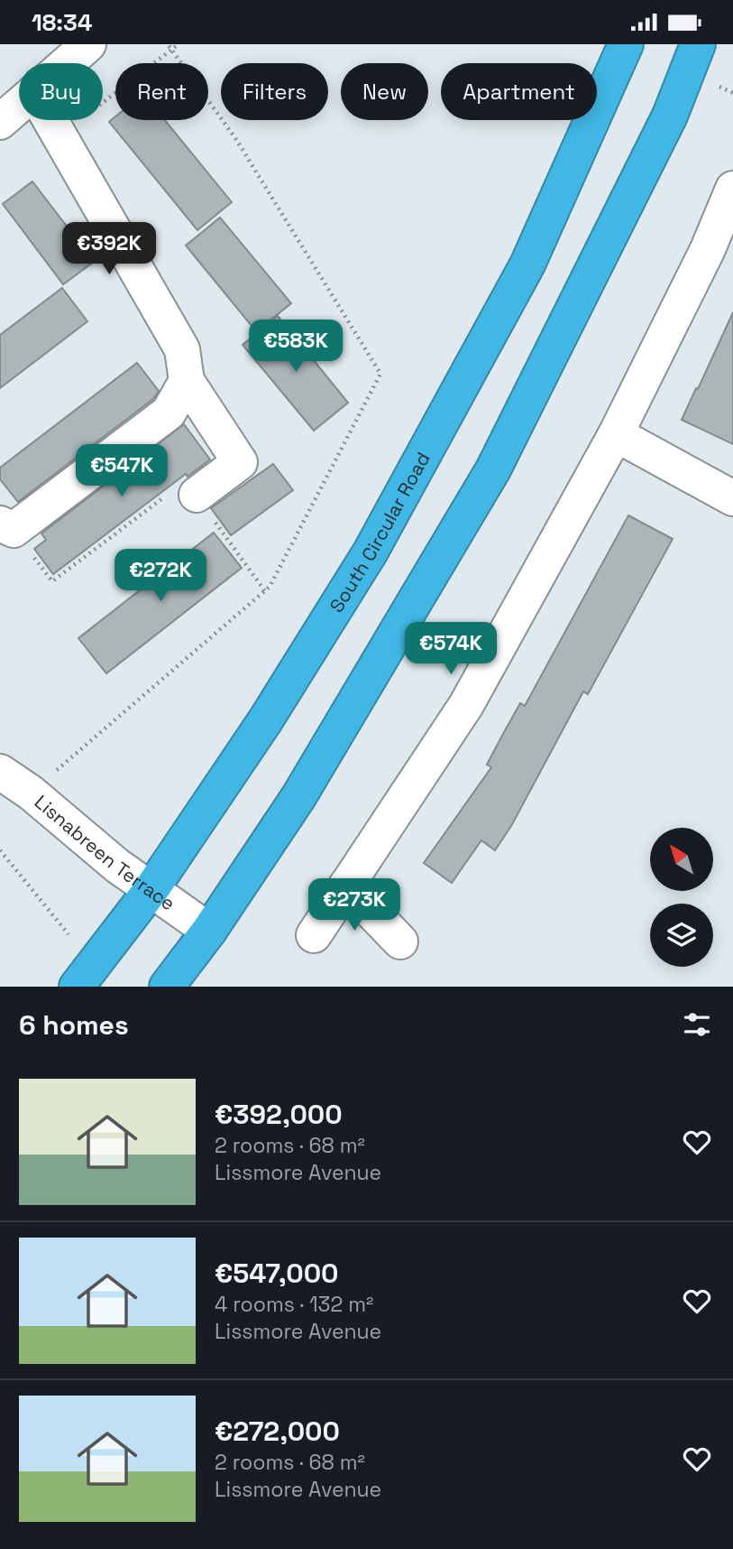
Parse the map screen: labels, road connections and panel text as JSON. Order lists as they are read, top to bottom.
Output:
{
  "streets": {
    "highway": ["South Circular Road"],
    "street": ["Lisnabreen Terrace"]
  },
  "crossings": [
    ["South Circular Road", "Lisnabreen Terrace"]
  ],
  "north": "top left",
  "page": {
    "status": "18:34",
    "chip": [
      "Buy",
      "Rent",
      "Filters",
      "New",
      "Apartment"
    ],
    "price": [
      "€392K",
      "€583K",
      "€547K",
      "€272K",
      "€574K",
      "€273K"
    ],
    "heading": "6 homes",
    "list": [
      {
        "name": "€392,000",
        "note": "2 rooms · 68 m² · Lissmore Avenue"
      },
      {
        "name": "€547,000",
        "note": "4 rooms · 132 m² · Lissmore Avenue"
      },
      {
        "name": "€272,000",
        "note": "2 rooms · 68 m² · Lissmore Avenue"
      }
    ]
  }
}
